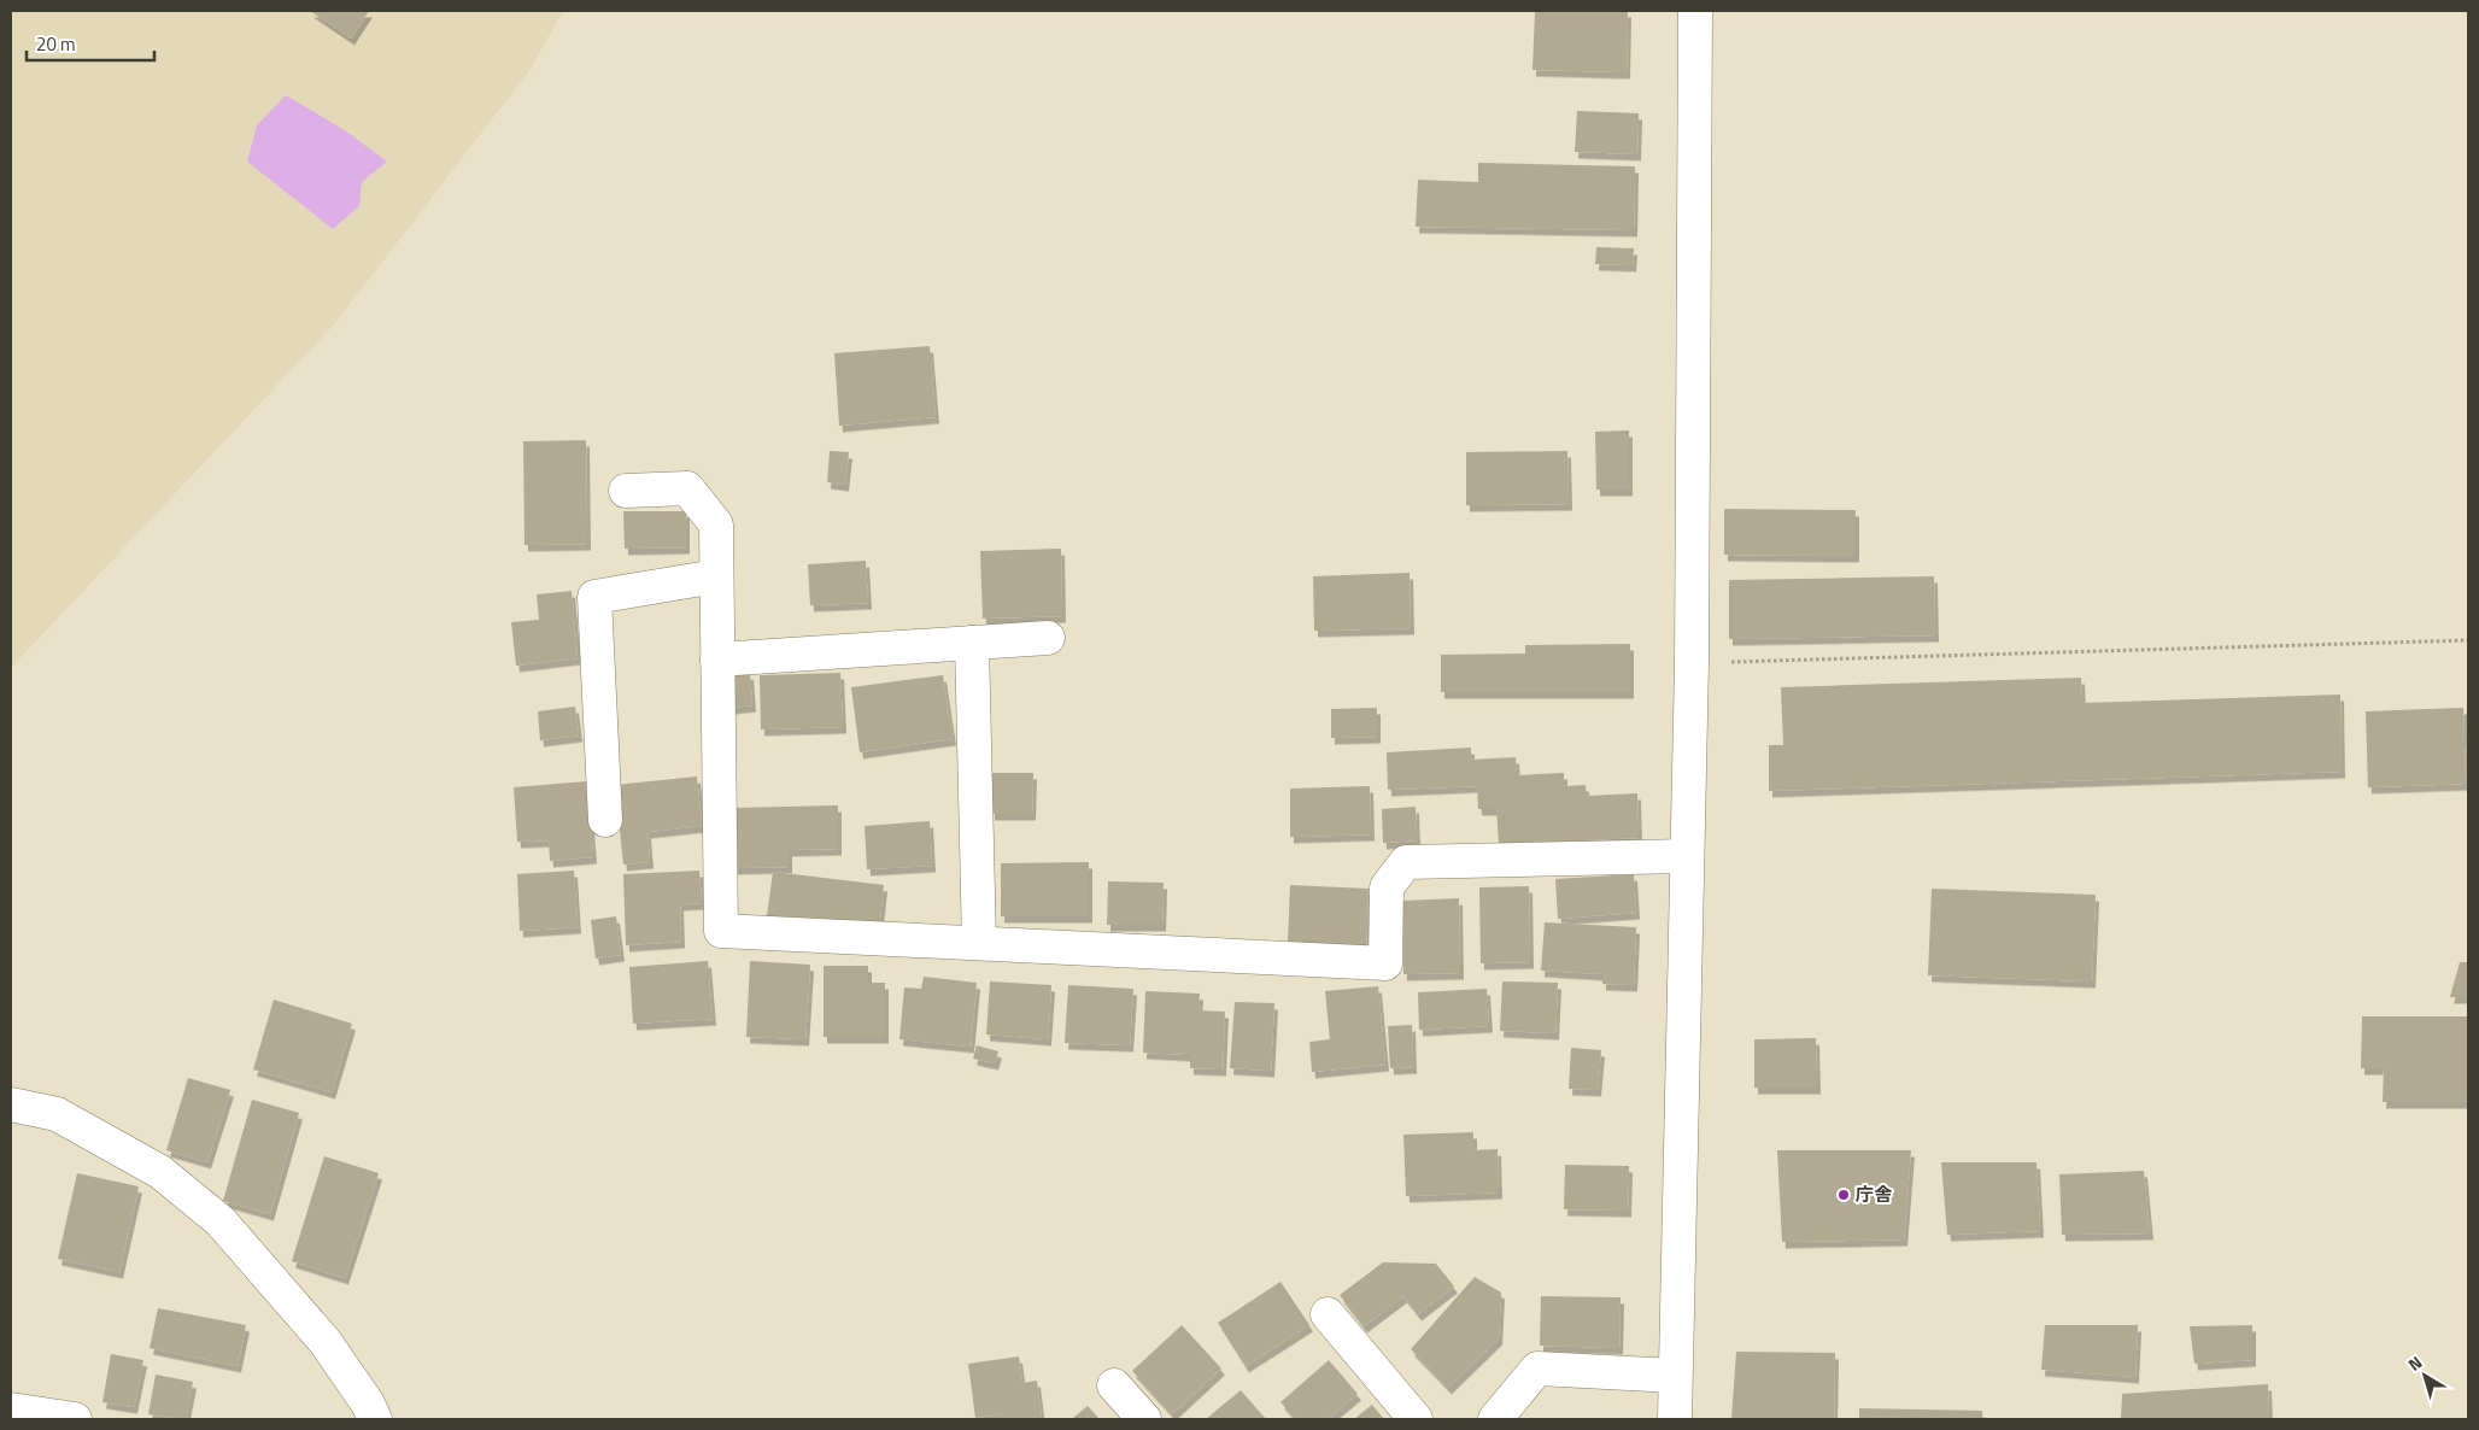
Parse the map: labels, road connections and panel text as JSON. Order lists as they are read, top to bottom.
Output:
{
  "places": ["庁舎"],
  "scale_bar": "20 m",
  "north": "top left"
}
